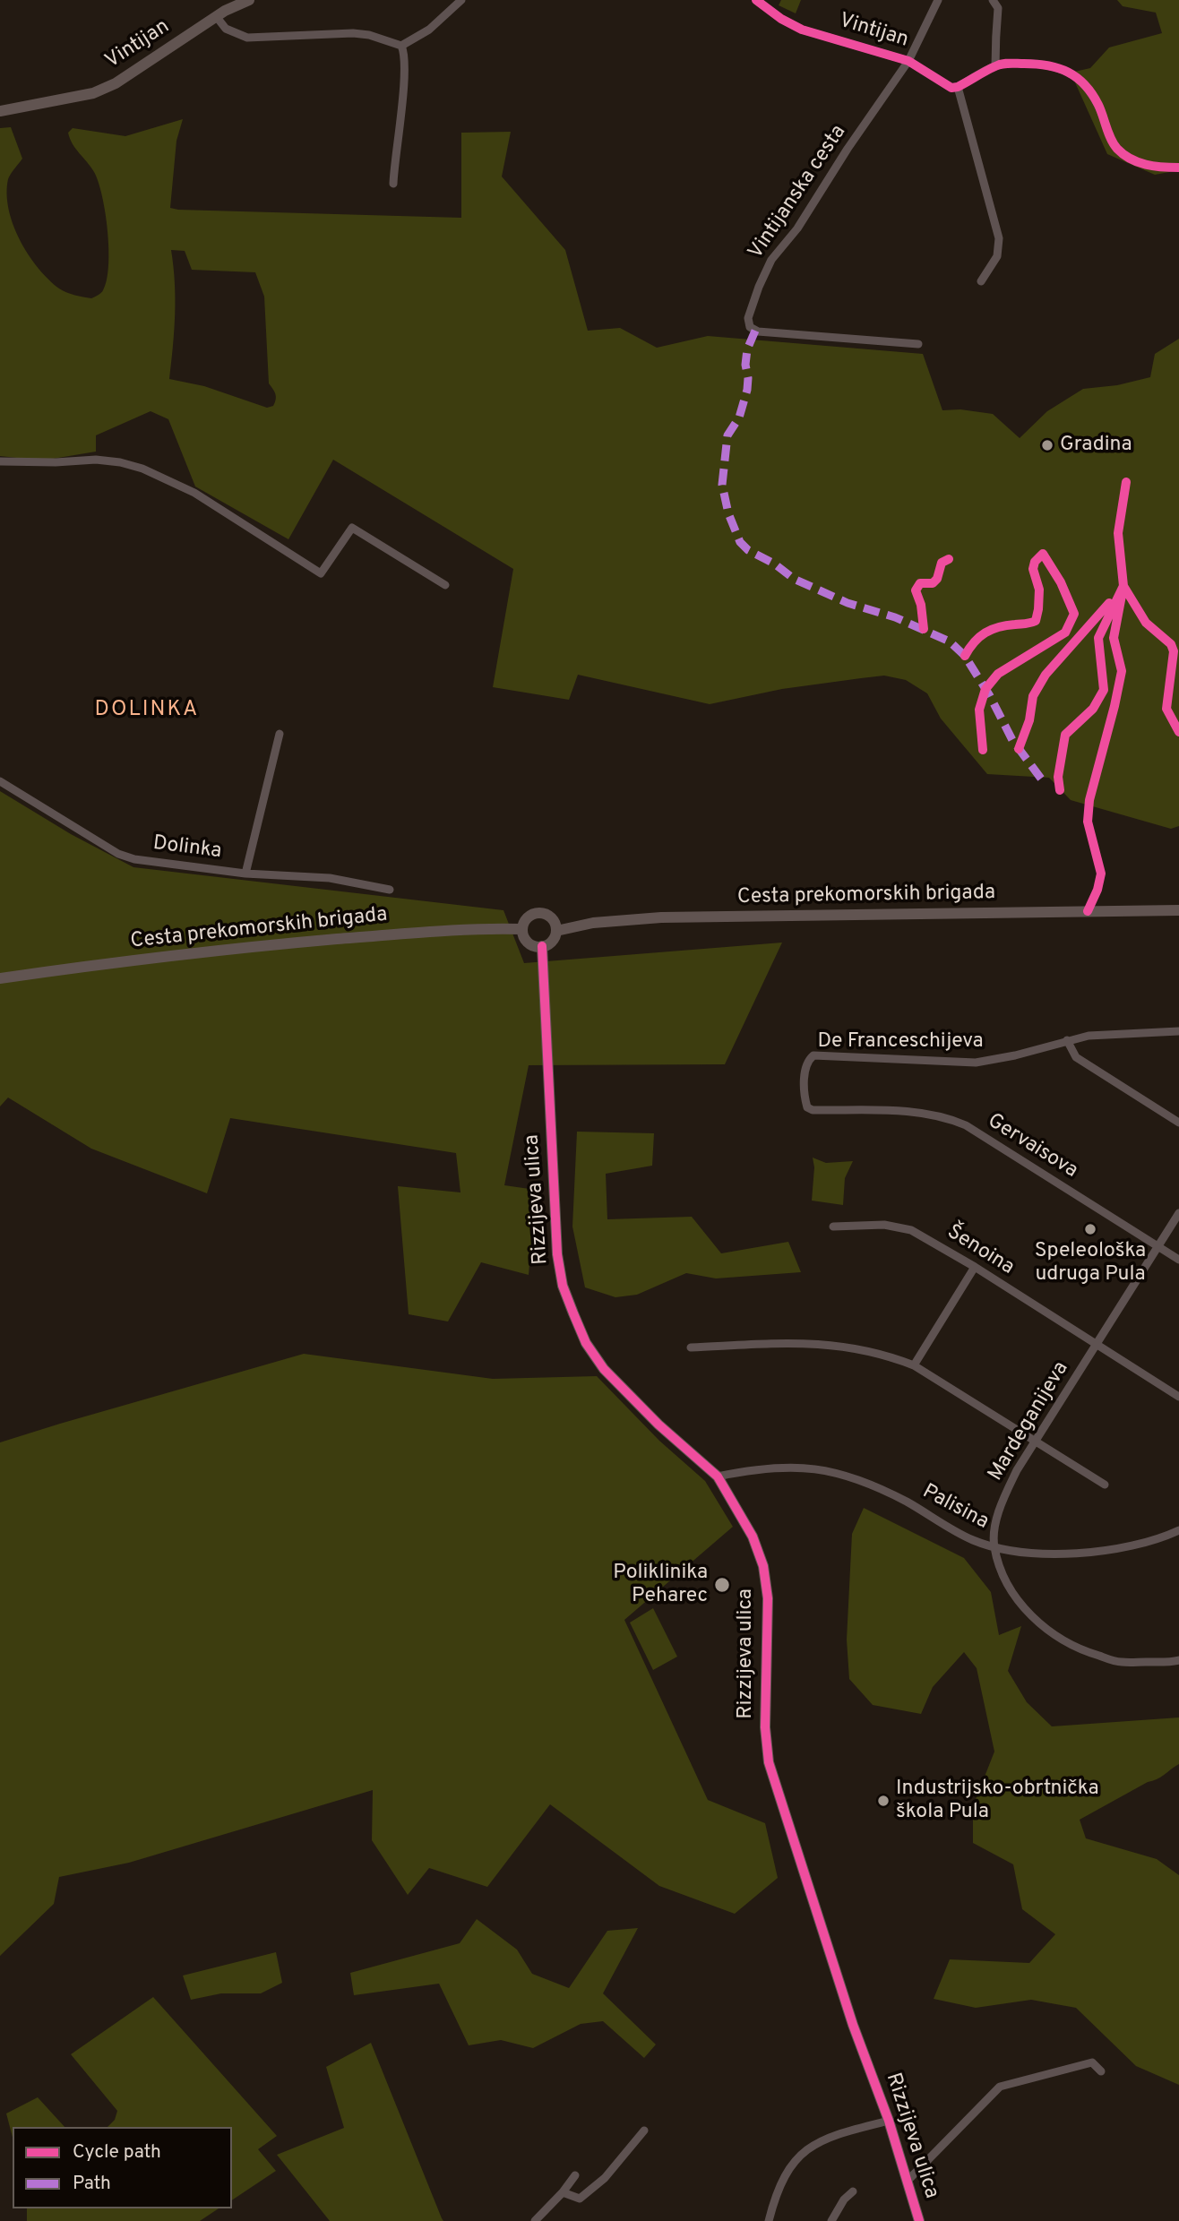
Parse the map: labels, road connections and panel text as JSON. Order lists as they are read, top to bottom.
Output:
{
  "streets": {
    "main road": ["Vintijan", "Cesta prekomorskih brigada", "Rizzijeva ulica"],
    "street": [
      "Vintijanska cesta",
      "Dolinka",
      "De Franceschijeva",
      "Gervaisova",
      "Šenoina",
      "Mardeganijeva",
      "Palisina"
    ]
  },
  "crossings": [
    ["Vintijan", "Vintijanska cesta"],
    ["Cesta prekomorskih brigada", "Rizzijeva ulica"],
    ["De Franceschijeva", "Gervaisova"],
    ["Gervaisova", "Mardeganijeva"],
    ["Rizzijeva ulica", "Palisina"],
    ["Šenoina", "Mardeganijeva"],
    ["Mardeganijeva", "Palisina"]
  ],
  "districts": ["DOLINKA"],
  "places": [
    "Gradina",
    "Speleološka udruga Pula",
    "Poliklinika Peharec",
    "Industrijsko-obrtnička škola Pula"
  ],
  "legend": ["Cycle path", "Path"]
}
